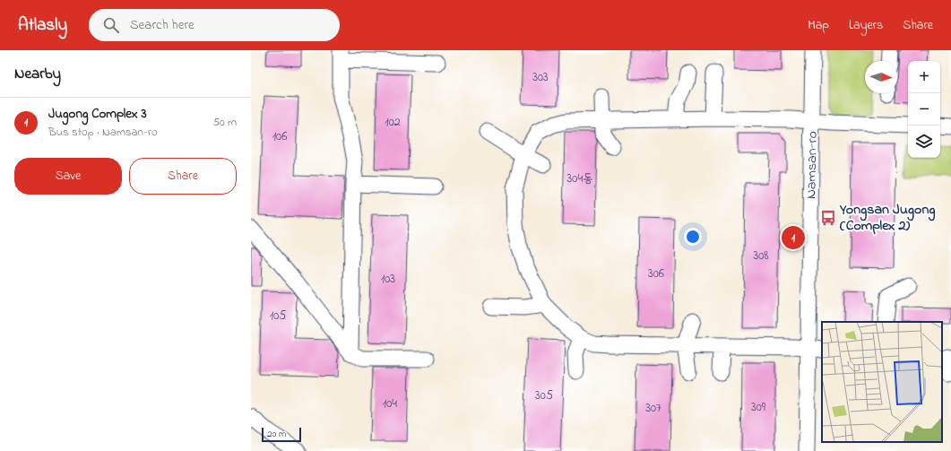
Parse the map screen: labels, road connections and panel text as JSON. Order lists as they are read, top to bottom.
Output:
{
  "streets": {
    "street": ["Namsan-ro"]
  },
  "places": {
    "bus stop": ["Yongsan Jugong (Complex 2)"]
  },
  "house_numbers": [
    "303",
    "102",
    "106",
    "304동",
    "308",
    "306",
    "103",
    "105",
    "305",
    "104",
    "309",
    "307"
  ],
  "scale_bar": "20 m",
  "north": "right",
  "page": {
    "header": "Atlasly",
    "search": "Search here",
    "nav": ["Map", "Layers", "Share"],
    "heading": "Nearby",
    "map_buttons": ["+", "−"],
    "list": [
      {
        "mark": "1",
        "name": "Jugong Complex 3",
        "note": "Bus stop · Namsan-ro",
        "value": "50 m"
      }
    ],
    "buttons": ["Save", "Share"],
    "pins": "1",
    "scale": "20 m"
  }
}
